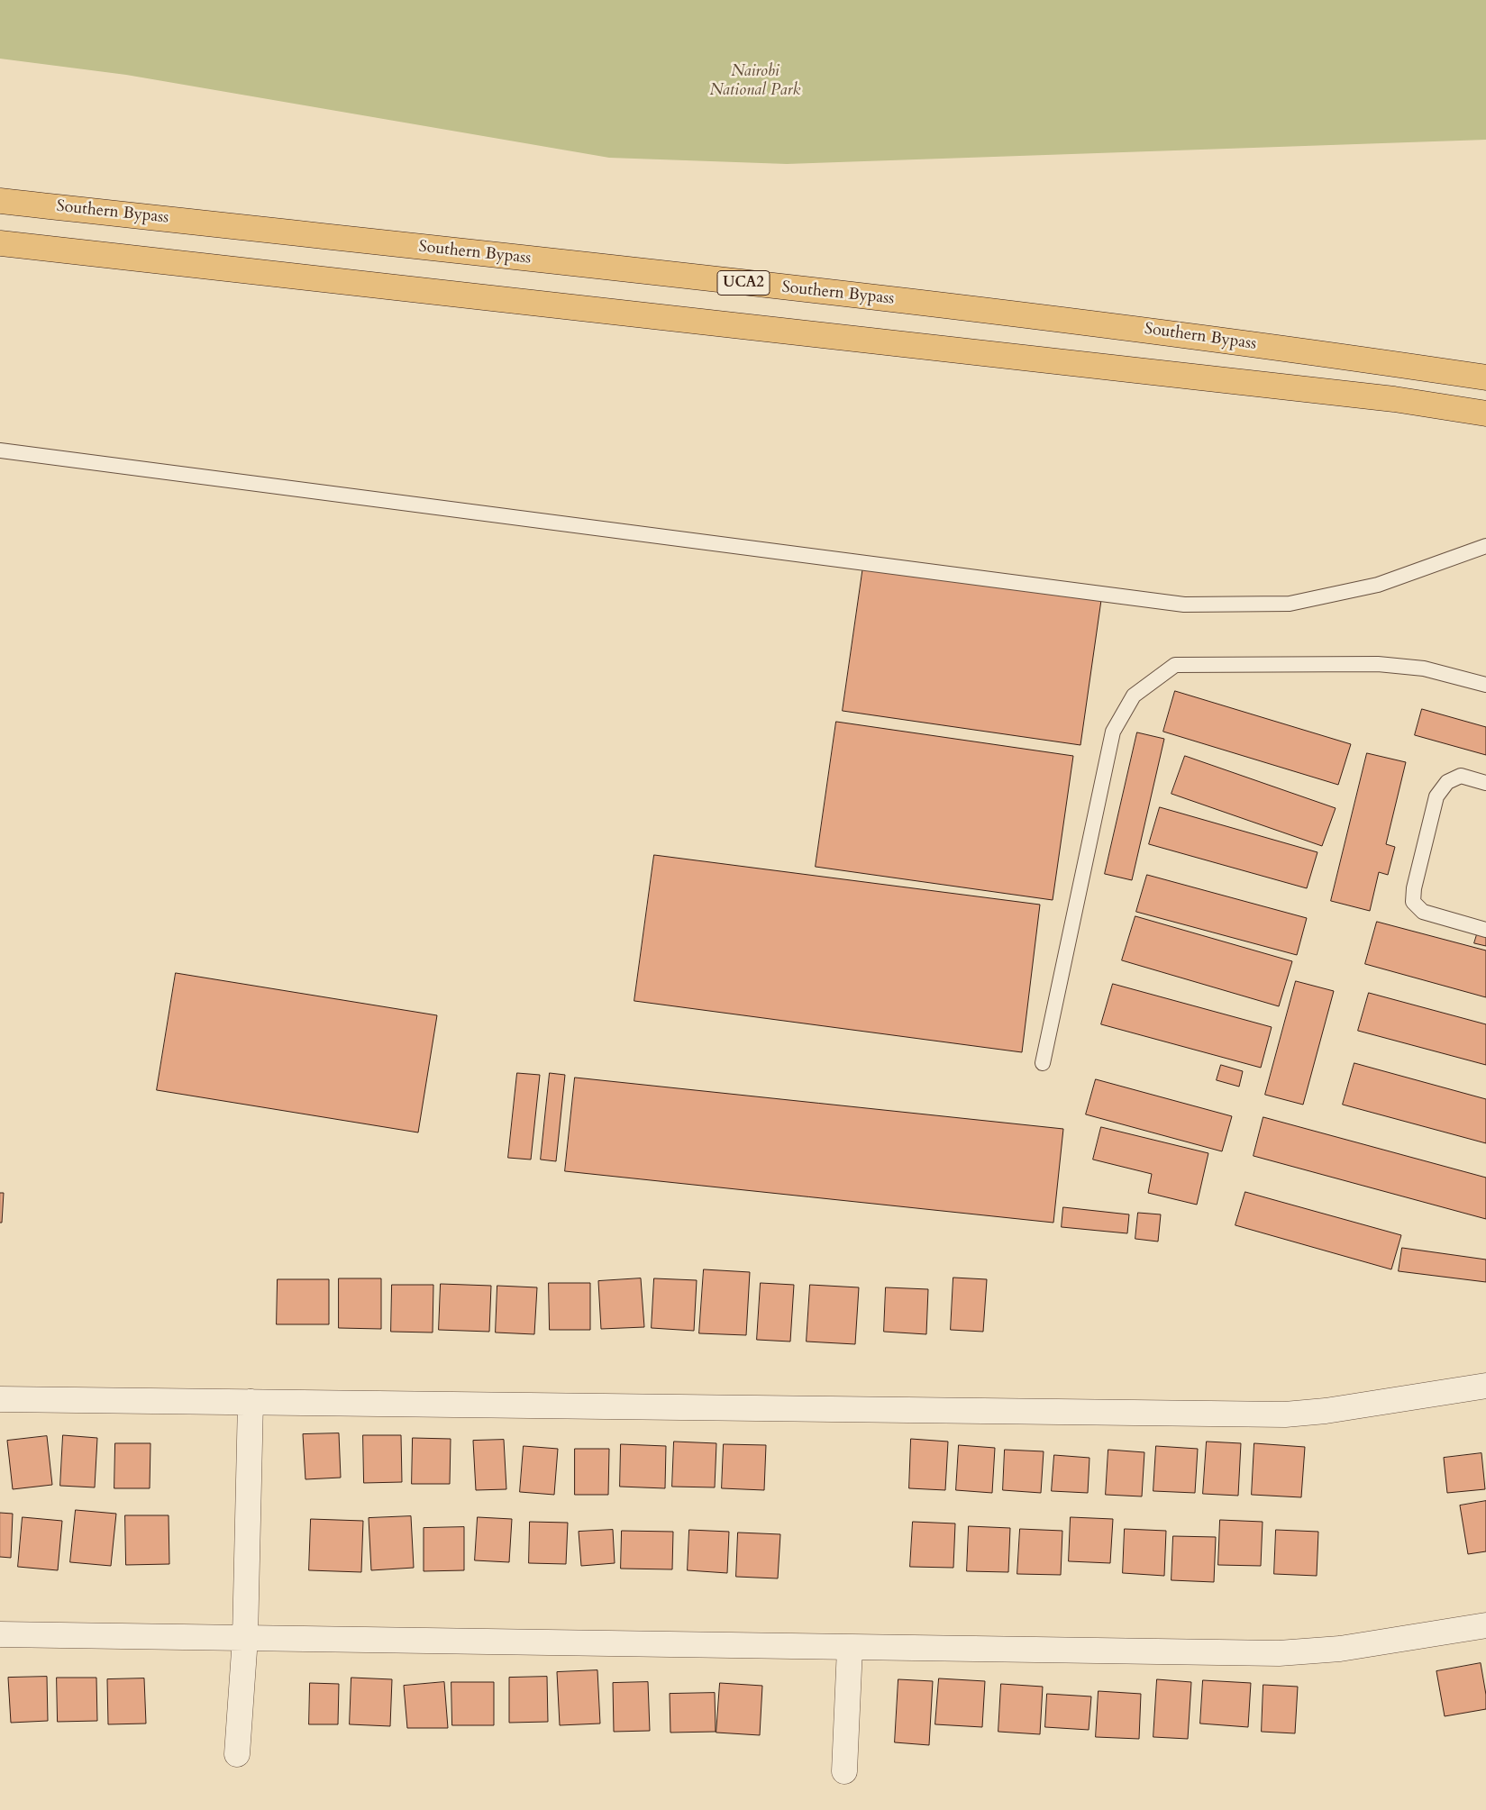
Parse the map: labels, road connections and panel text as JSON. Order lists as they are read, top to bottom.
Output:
{
  "streets": {
    "highway": ["Southern Bypass", "UCA2"]
  },
  "parks": ["Nairobi National Park"]
}
